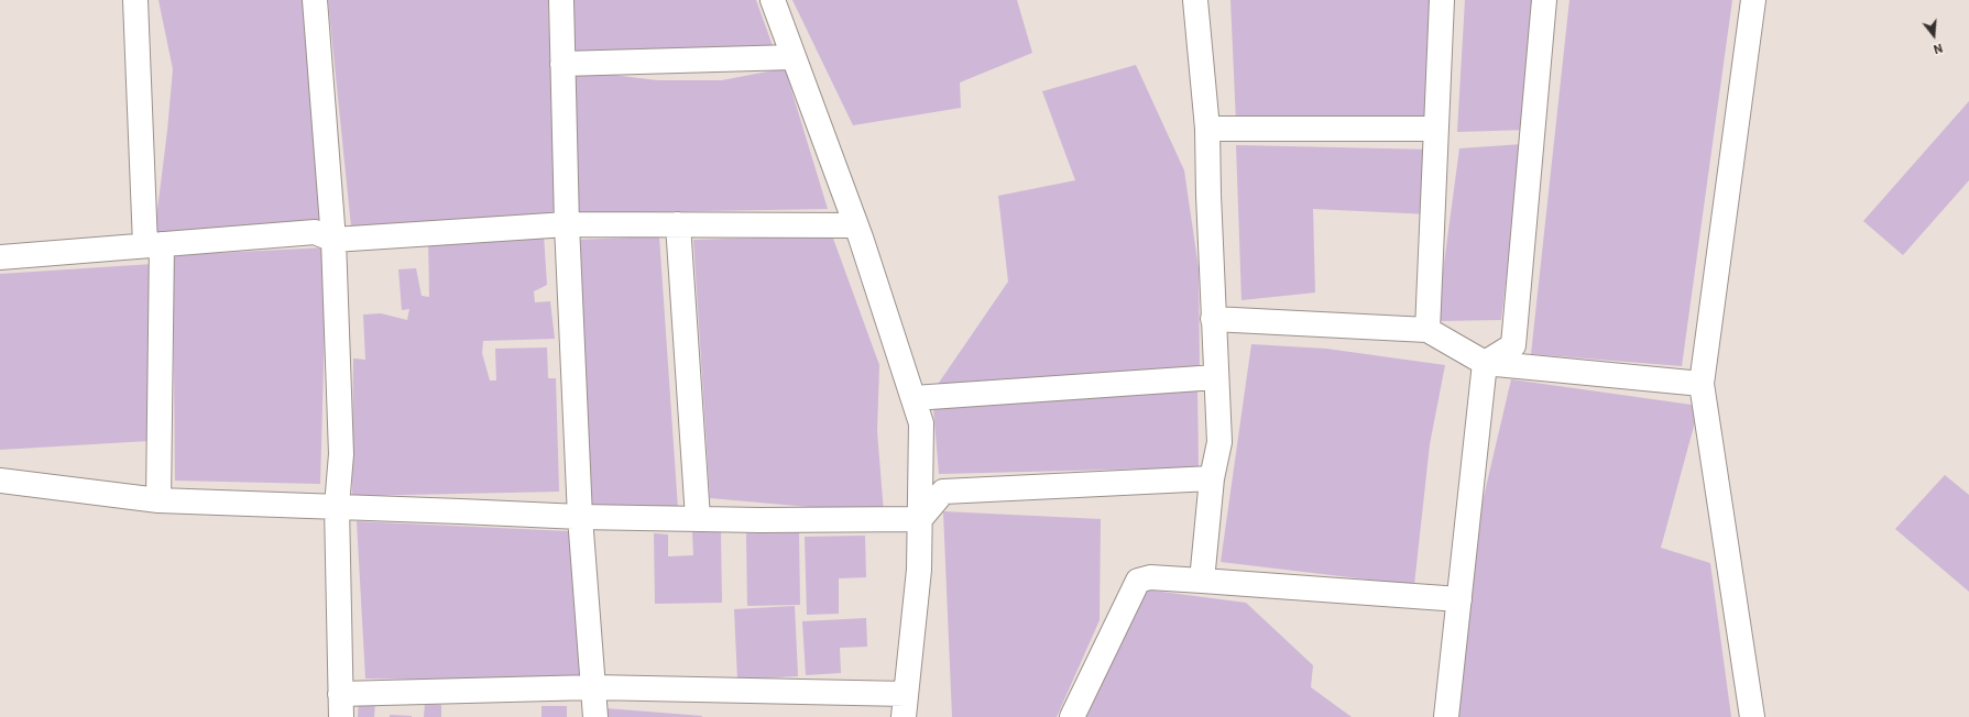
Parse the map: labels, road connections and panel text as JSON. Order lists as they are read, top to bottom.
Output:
{
  "north": "bottom"
}
